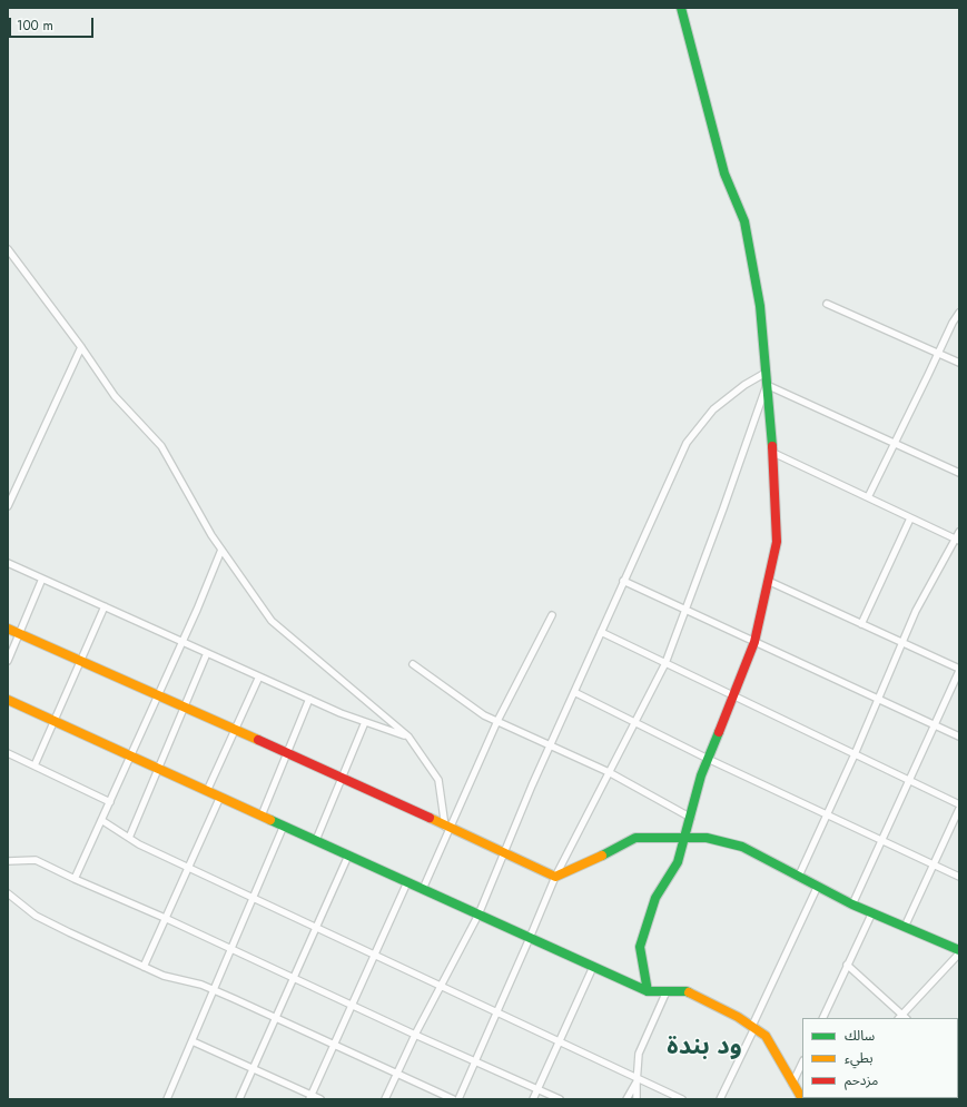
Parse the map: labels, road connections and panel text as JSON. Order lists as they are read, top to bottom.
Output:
{
  "districts": ["ود بندة"],
  "legend": ["سالك", "بطيء", "مزدحم"],
  "scale_bar": "100 m"
}
